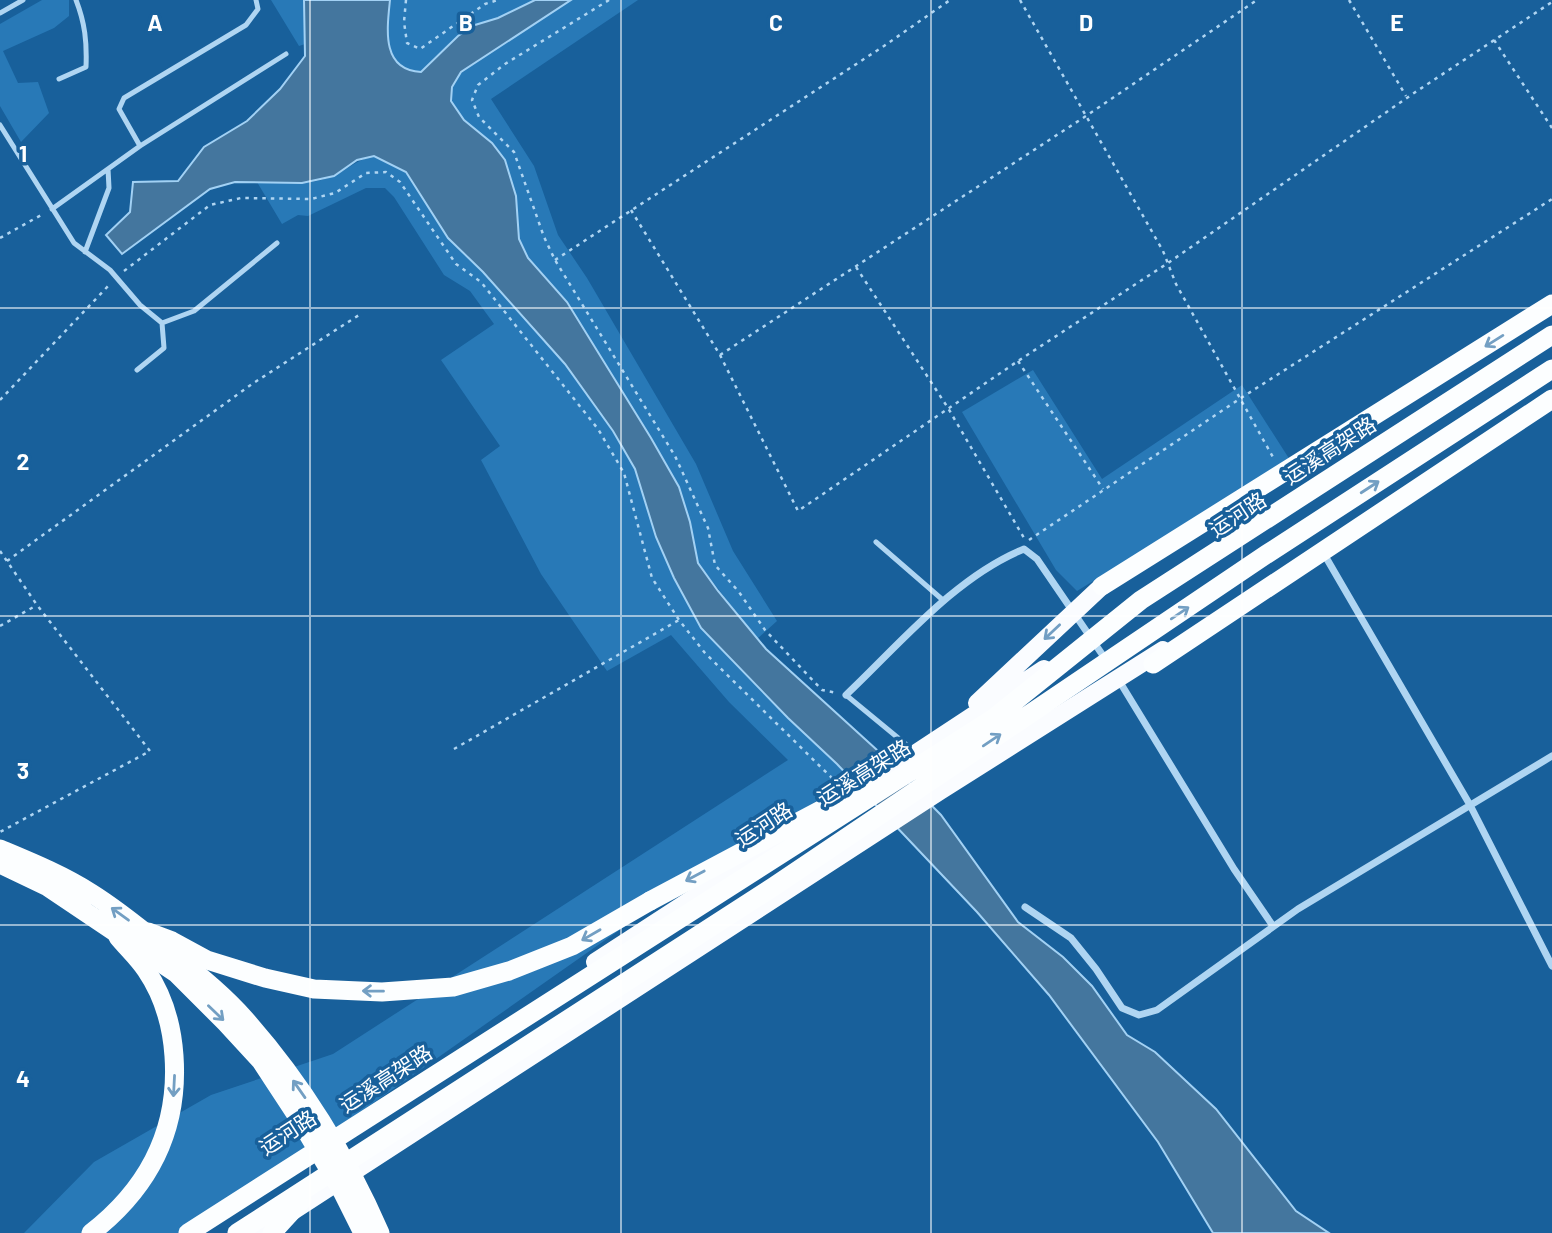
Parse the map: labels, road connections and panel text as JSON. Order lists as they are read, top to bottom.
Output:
{
  "streets": {
    "highway": ["运溪高架路"],
    "main road": ["运河路"]
  },
  "crossings": [
    ["运溪高架路", "运河路"]
  ],
  "grid": {
    "columns": [
      "A",
      "B",
      "C",
      "D",
      "E"
    ],
    "rows": [
      "1",
      "2",
      "3",
      "4"
    ]
  }
}
